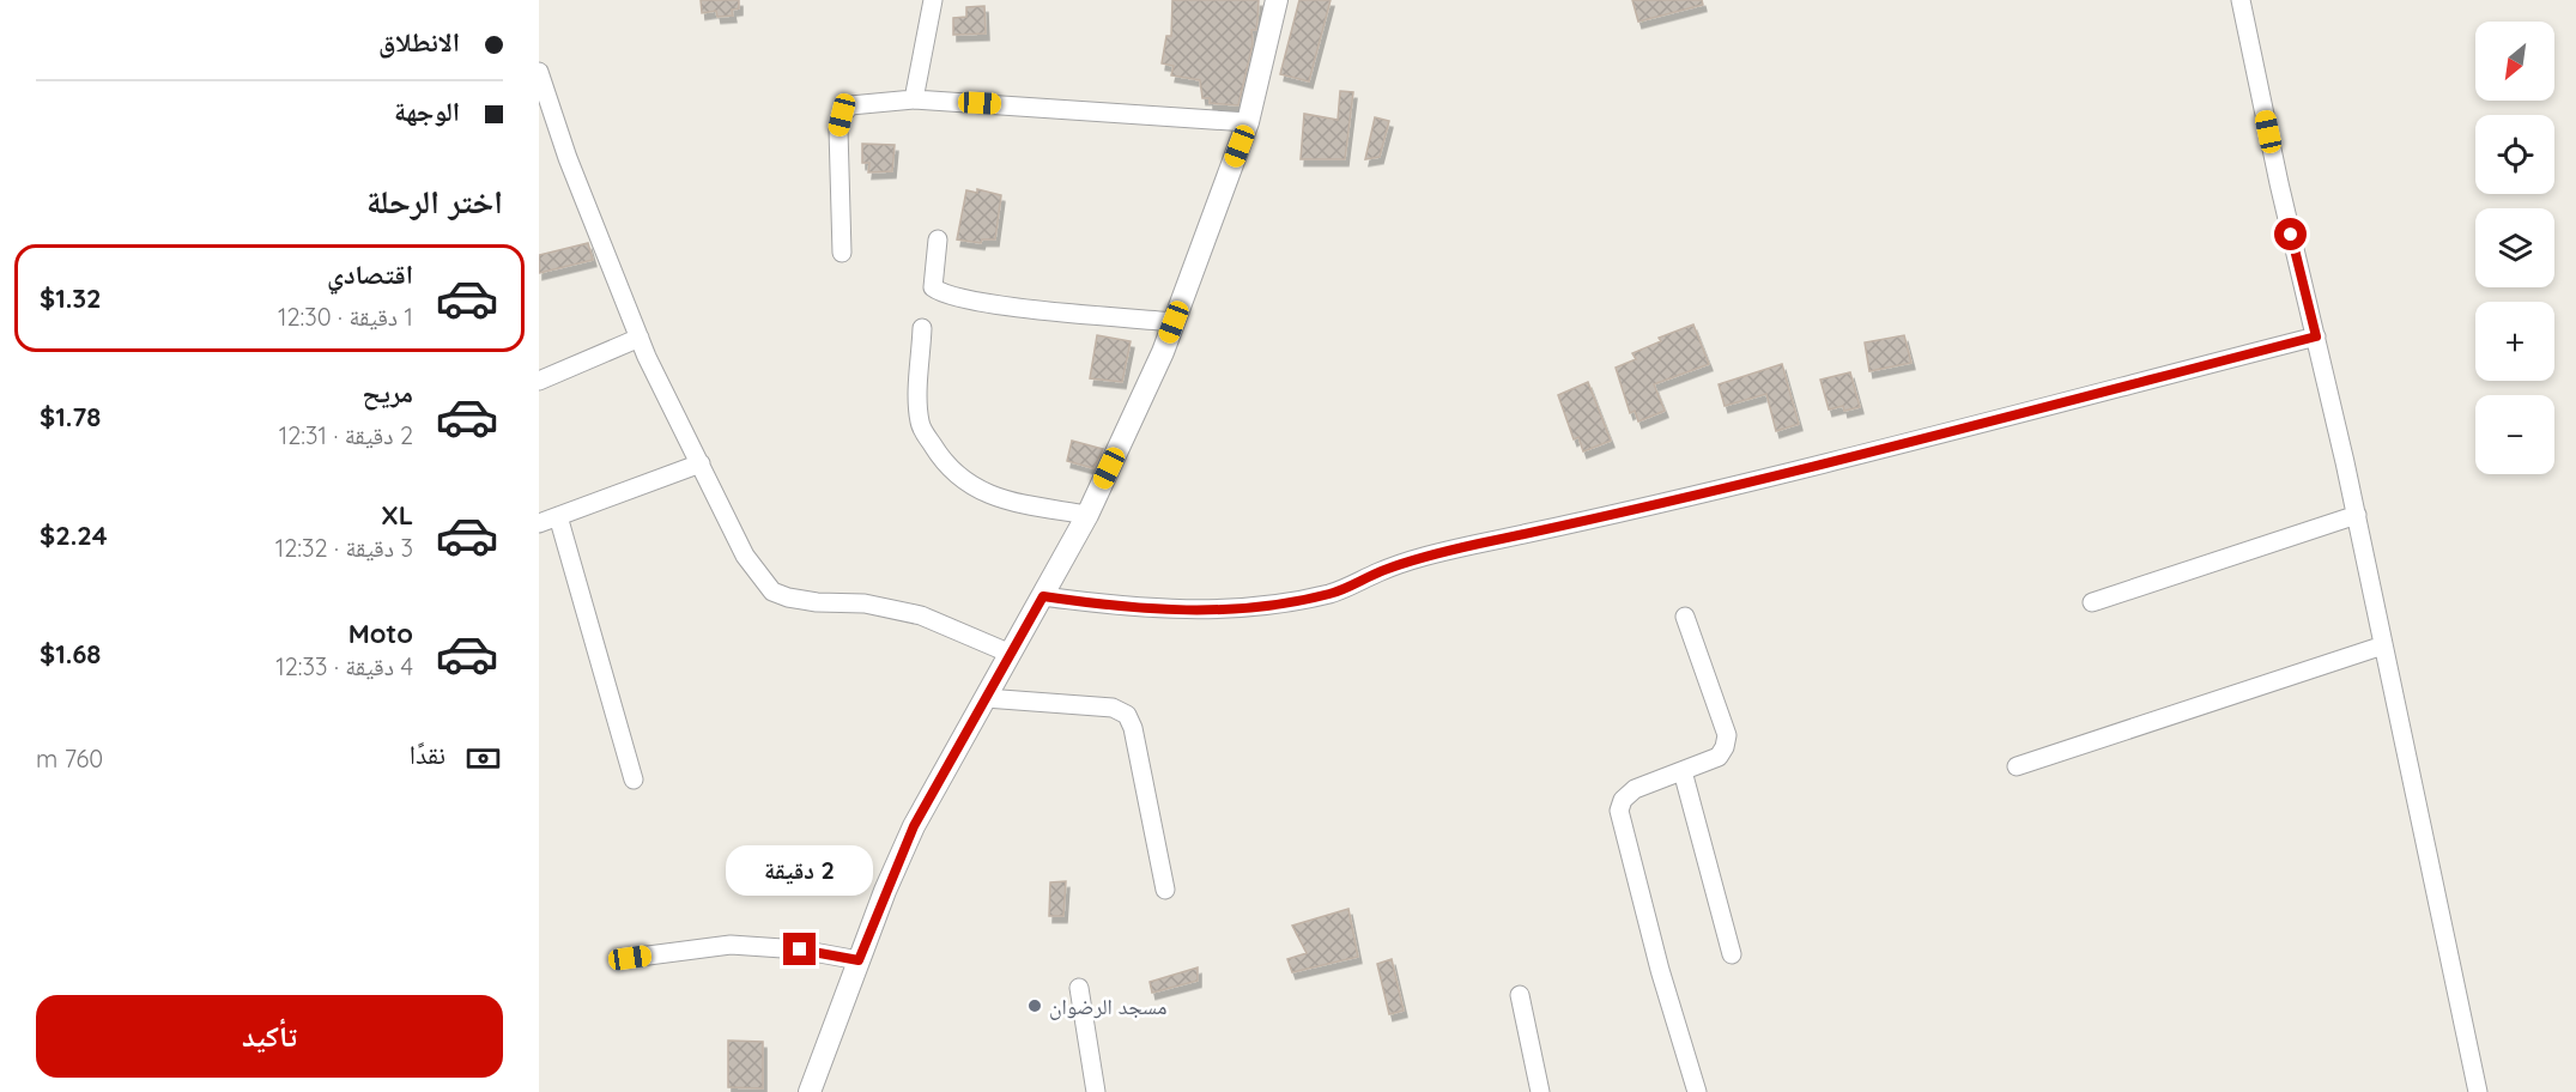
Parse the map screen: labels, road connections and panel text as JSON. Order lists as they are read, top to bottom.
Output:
{
  "places": ["مسجد الرضوان"],
  "north": "bottom left",
  "page": {
    "banner": ["الانطلاق", "الوجهة"],
    "map_buttons": ["+", "−"],
    "heading": "اختر الرحلة",
    "list": [
      {
        "name": "اقتصادي",
        "note": "1 دقيقة · 12:30",
        "value": "$1.32"
      },
      {
        "name": "مريح",
        "note": "2 دقيقة · 12:31",
        "value": "$1.78"
      },
      {
        "name": "XL",
        "note": "3 دقيقة · 12:32",
        "value": "$2.24"
      },
      {
        "name": "Moto",
        "note": "4 دقيقة · 12:33",
        "value": "$1.68"
      }
    ],
    "pay": ["نقدًا", "760 m"],
    "bubble": "2 دقيقة",
    "buttons": "تأكيد"
  }
}
